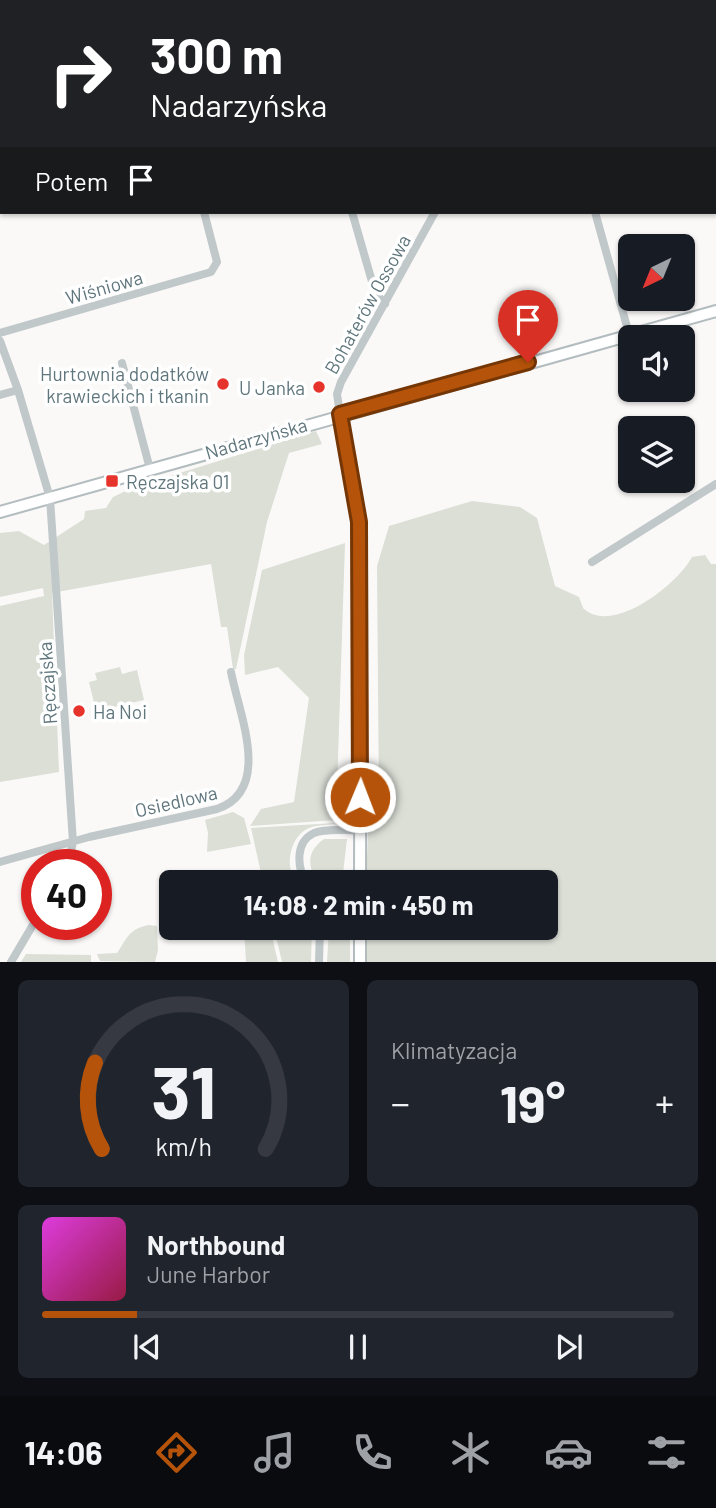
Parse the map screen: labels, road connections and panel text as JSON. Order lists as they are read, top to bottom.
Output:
{
  "streets": {
    "main road": ["Nadarzyńska"],
    "street": [
      "Wiśniowa",
      "Bohaterów Ossowa",
      "Ręczajska",
      "Osiedlowa"
    ]
  },
  "crossings": [
    ["Bohaterów Ossowa", "Nadarzyńska"],
    ["Nadarzyńska", "Ręczajska"],
    ["Ręczajska", "Osiedlowa"]
  ],
  "places": {
    "other": ["Hurtownia dodatków krawieckich i tkanin", "U Janka", "Ha Noi"],
    "transit": ["Ręczajska 01"]
  },
  "north": "bottom left",
  "page": {
    "turn": ["300 m", "Nadarzyńska"],
    "then": "Potem",
    "limit": "40",
    "trip": "14:08 · 2 min · 450 m",
    "tile": "Klimatyzacja",
    "heat": ["−", "19°", "+"],
    "song": ["Northbound", "June Harbor"],
    "tabs": "14:06",
    "gauge": ["31", "km/h"]
  }
}
